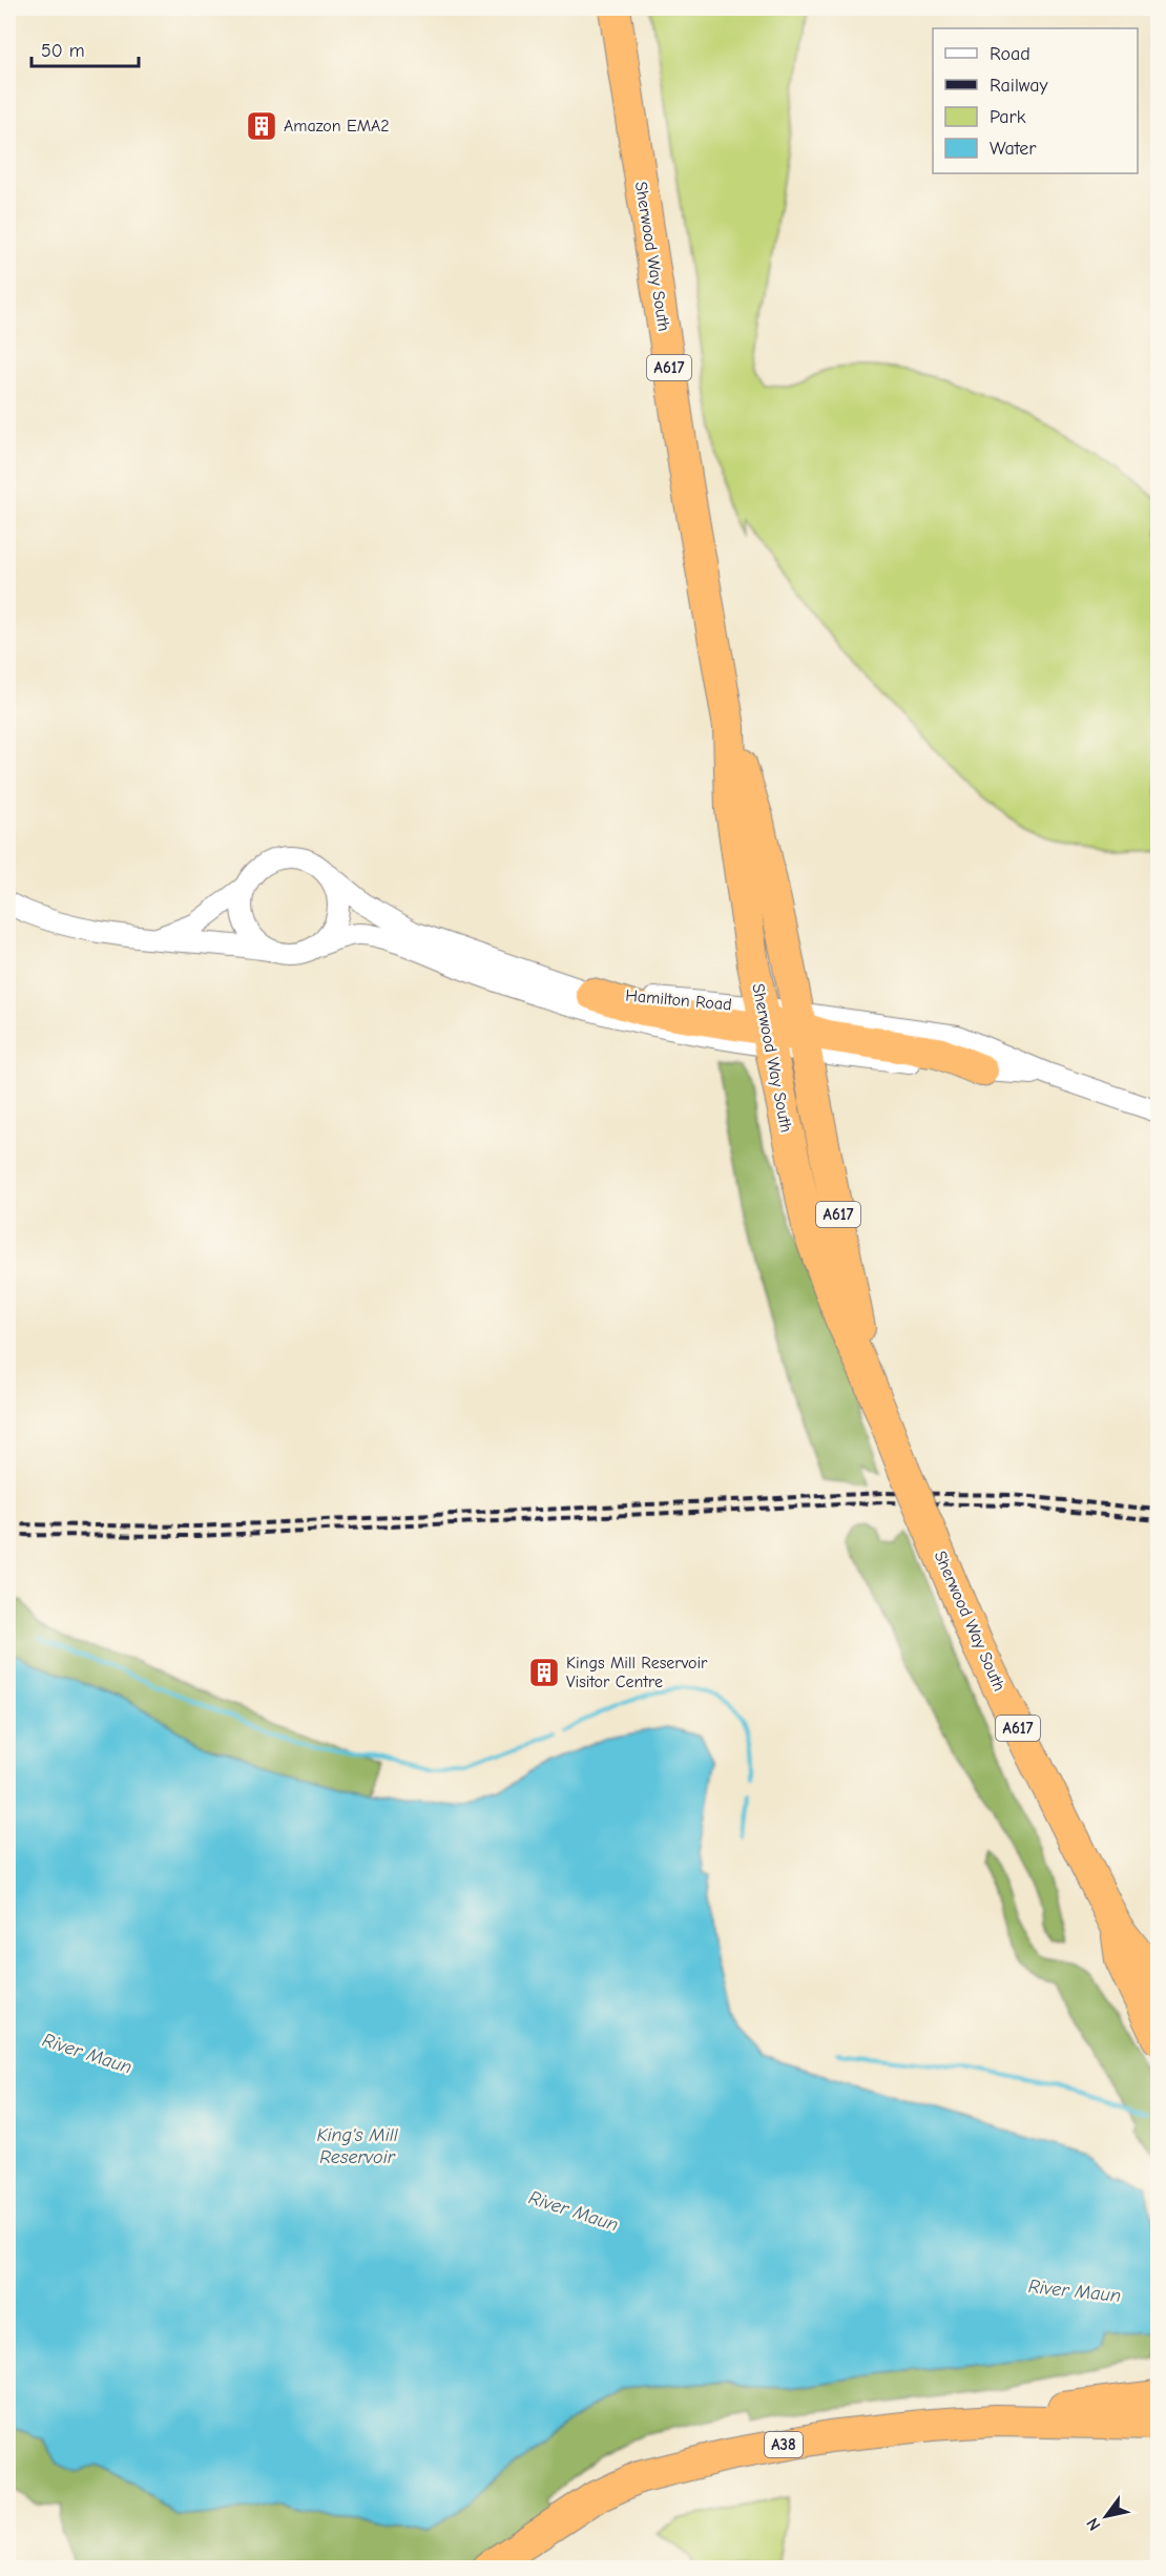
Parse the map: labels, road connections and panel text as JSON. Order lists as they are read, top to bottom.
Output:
{
  "streets": {
    "highway": ["Sherwood Way South", "A617", "A38"],
    "street": ["Hamilton Road"]
  },
  "crossings": [
    ["Sherwood Way South", "Hamilton Road"]
  ],
  "water": ["River Maun", "King's Mill Reservoir"],
  "places": {
    "building": ["Amazon EMA2", "Kings Mill Reservoir Visitor Centre"]
  },
  "legend": [
    "Road",
    "Railway",
    "Park",
    "Water"
  ],
  "scale_bar": "50 m",
  "north": "bottom left"
}
